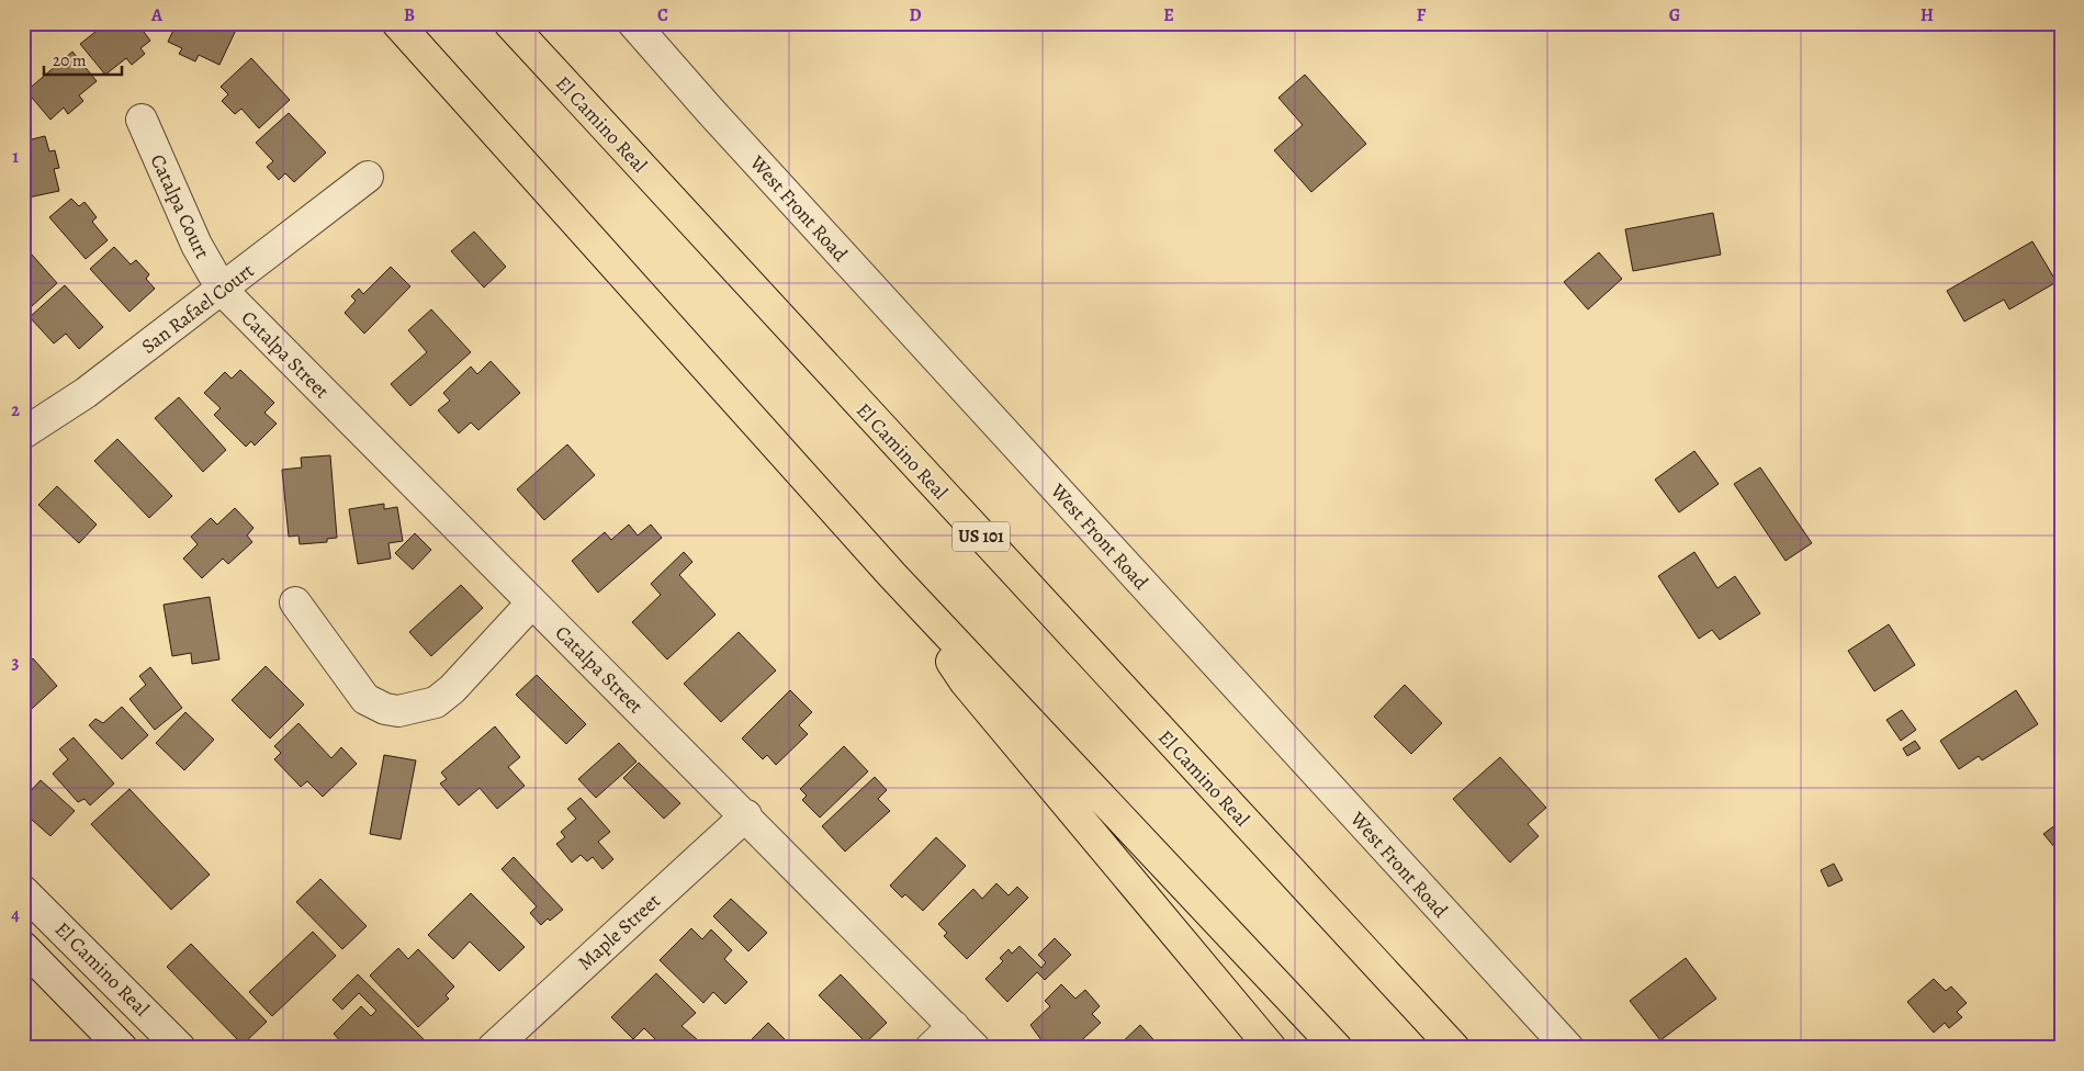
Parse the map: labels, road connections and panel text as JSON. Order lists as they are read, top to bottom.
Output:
{
  "streets": {
    "highway": ["El Camino Real", "US 101"],
    "street": [
      "Catalpa Court",
      "West Front Road",
      "San Rafael Court",
      "Catalpa Street",
      "Maple Street"
    ]
  },
  "crossings": [
    ["Catalpa Court", "San Rafael Court"],
    ["Catalpa Court", "Catalpa Street"],
    ["San Rafael Court", "Catalpa Street"],
    ["Catalpa Street", "Maple Street"]
  ],
  "scale_bar": "20 m",
  "grid": {
    "columns": [
      "A",
      "B",
      "C",
      "D",
      "E",
      "F",
      "G",
      "H"
    ],
    "rows": [
      "1",
      "2",
      "3",
      "4"
    ]
  }
}
